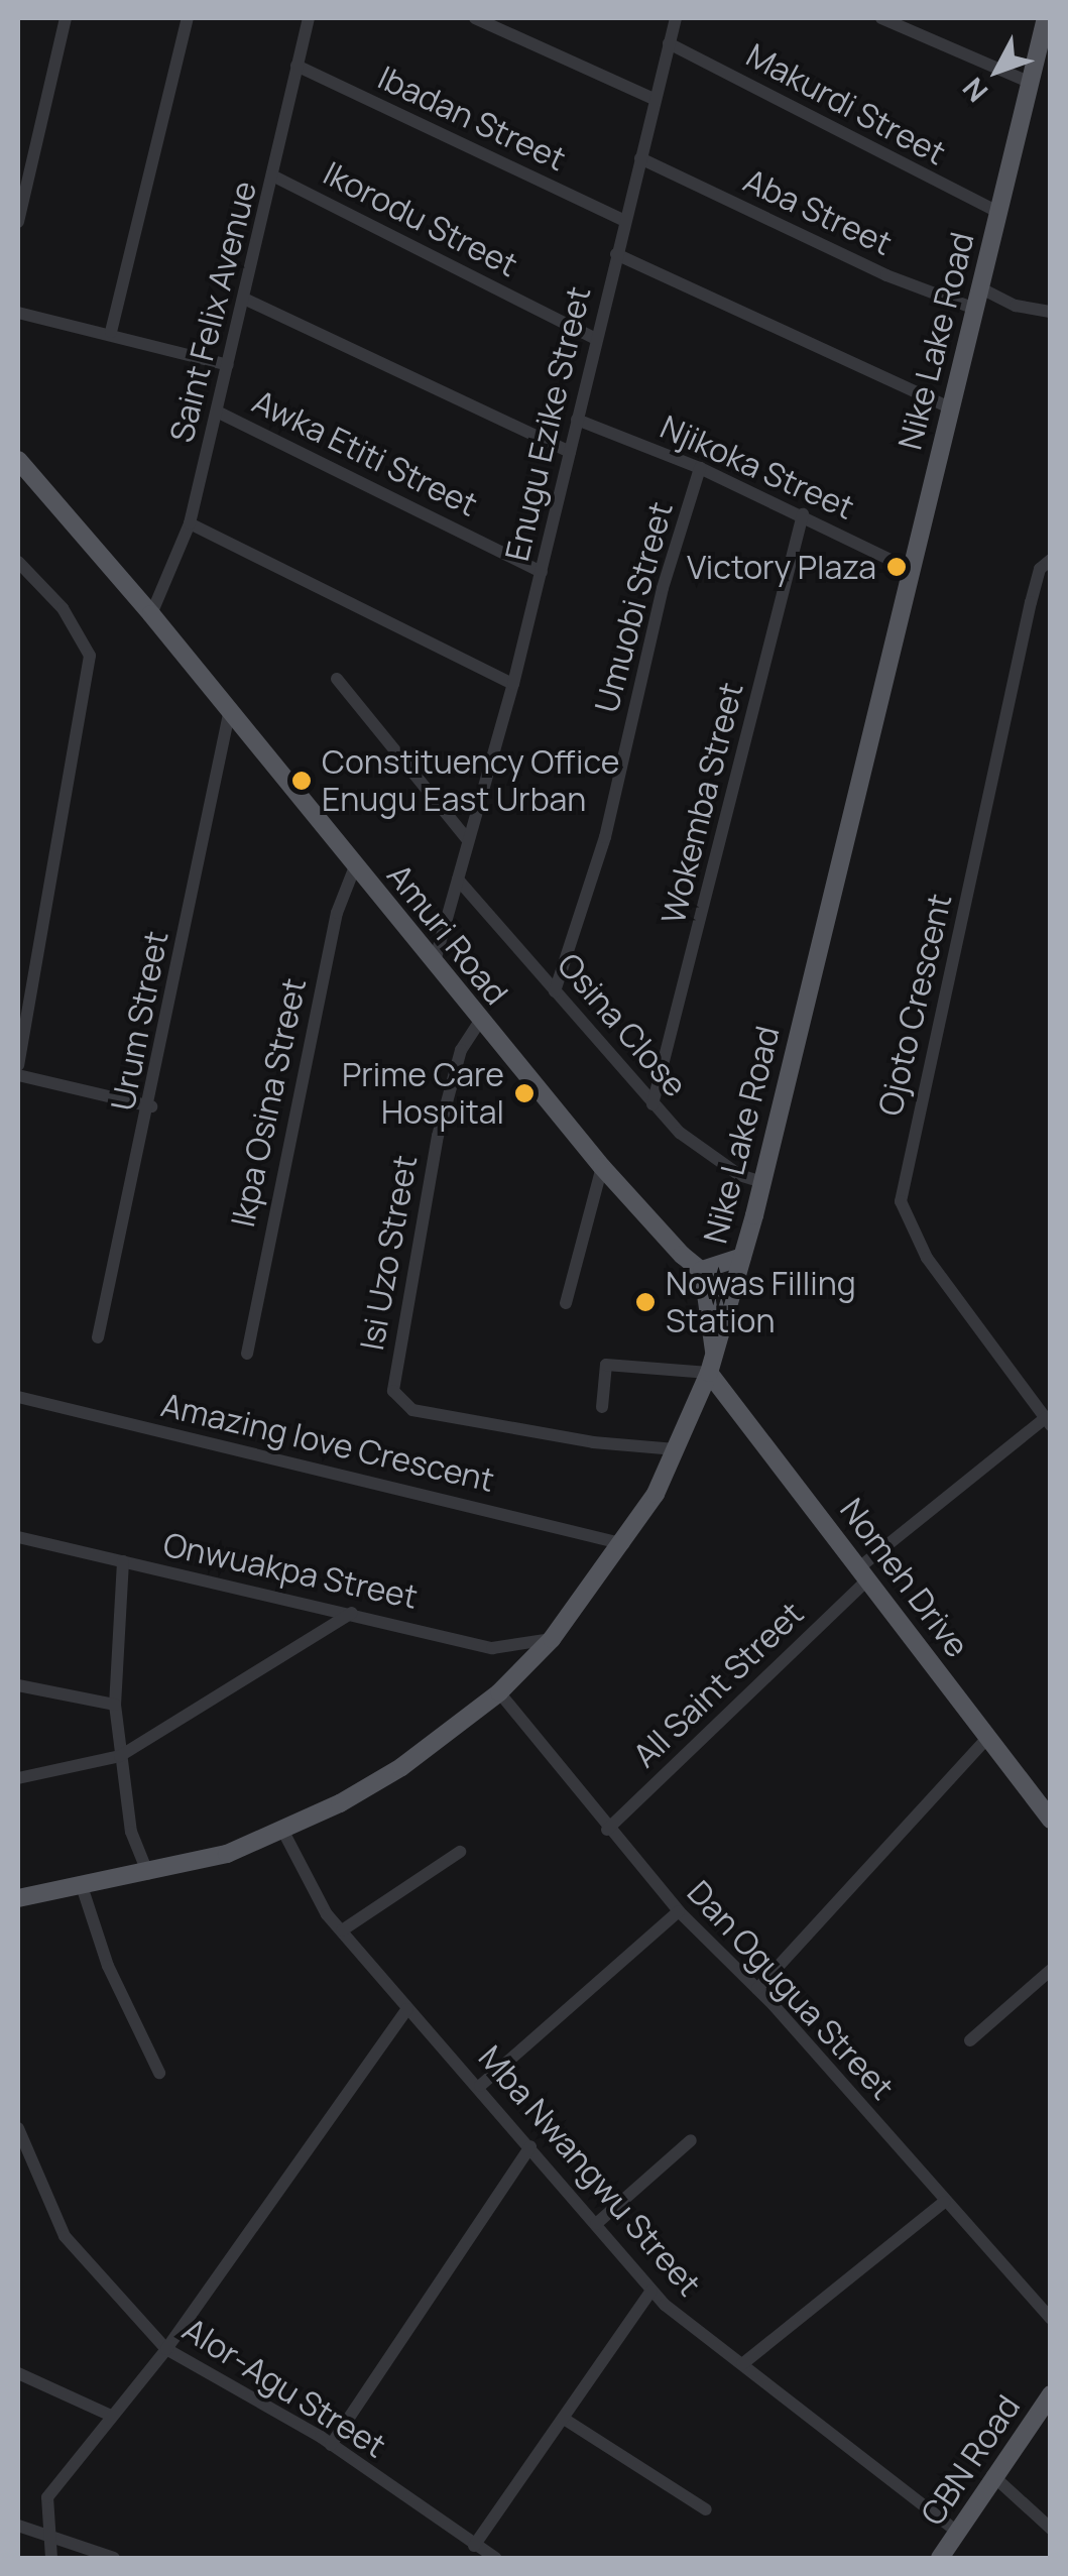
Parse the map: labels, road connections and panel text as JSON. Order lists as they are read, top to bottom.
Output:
{
  "streets": {
    "main road": [
      "Nike Lake Road",
      "Amuri Road",
      "Nomeh Drive",
      "CBN Road"
    ],
    "street": [
      "Makurdi Street",
      "Ibadan Street",
      "Aba Street",
      "Ikorodu Street",
      "Saint Felix Avenue",
      "Enugu Ezike Street",
      "Awka Etiti Street",
      "Njikoka Street",
      "Umuobi Street",
      "Wokemba Street",
      "Ojoto Crescent",
      "Urum Street",
      "Osina Close",
      "Ikpa Osina Street",
      "Isi Uzo Street",
      "Amazing love Crescent",
      "Onwuakpa Street",
      "All Saint Street",
      "Dan Ogugua Street",
      "Mba Nwangwu Street",
      "Alor-Agu Street"
    ]
  },
  "crossings": [
    ["Makurdi Street", "Nike Lake Road"],
    ["Makurdi Street", "Enugu Ezike Street"],
    ["Ibadan Street", "Saint Felix Avenue"],
    ["Ibadan Street", "Enugu Ezike Street"],
    ["Aba Street", "Nike Lake Road"],
    ["Aba Street", "Enugu Ezike Street"],
    ["Ikorodu Street", "Saint Felix Avenue"],
    ["Ikorodu Street", "Enugu Ezike Street"],
    ["Saint Felix Avenue", "Awka Etiti Street"],
    ["Saint Felix Avenue", "Amuri Road"],
    ["Nike Lake Road", "Njikoka Street"],
    ["Nike Lake Road", "Amuri Road"],
    ["Nike Lake Road", "Osina Close"],
    ["Nike Lake Road", "Isi Uzo Street"],
    ["Nike Lake Road", "Amazing love Crescent"],
    ["Nike Lake Road", "Onwuakpa Street"],
    ["Nike Lake Road", "Nomeh Drive"],
    ["Nike Lake Road", "Dan Ogugua Street"],
    ["Nike Lake Road", "Mba Nwangwu Street"],
    ["Enugu Ezike Street", "Awka Etiti Street"],
    ["Enugu Ezike Street", "Njikoka Street"],
    ["Enugu Ezike Street", "Amuri Road"],
    ["Enugu Ezike Street", "Osina Close"],
    ["Njikoka Street", "Umuobi Street"],
    ["Njikoka Street", "Wokemba Street"],
    ["Umuobi Street", "Osina Close"],
    ["Wokemba Street", "Osina Close"],
    ["Amuri Road", "Urum Street"],
    ["Amuri Road", "Ikpa Osina Street"],
    ["Amuri Road", "Isi Uzo Street"],
    ["Ojoto Crescent", "All Saint Street"],
    ["Nomeh Drive", "All Saint Street"],
    ["All Saint Street", "Dan Ogugua Street"],
    ["Mba Nwangwu Street", "CBN Road"]
  ],
  "places": [
    "Victory Plaza",
    "Constituency Office Enugu East Urban",
    "Prime Care Hospital",
    "Nowas Filling Station"
  ],
  "north": "bottom left"
}
